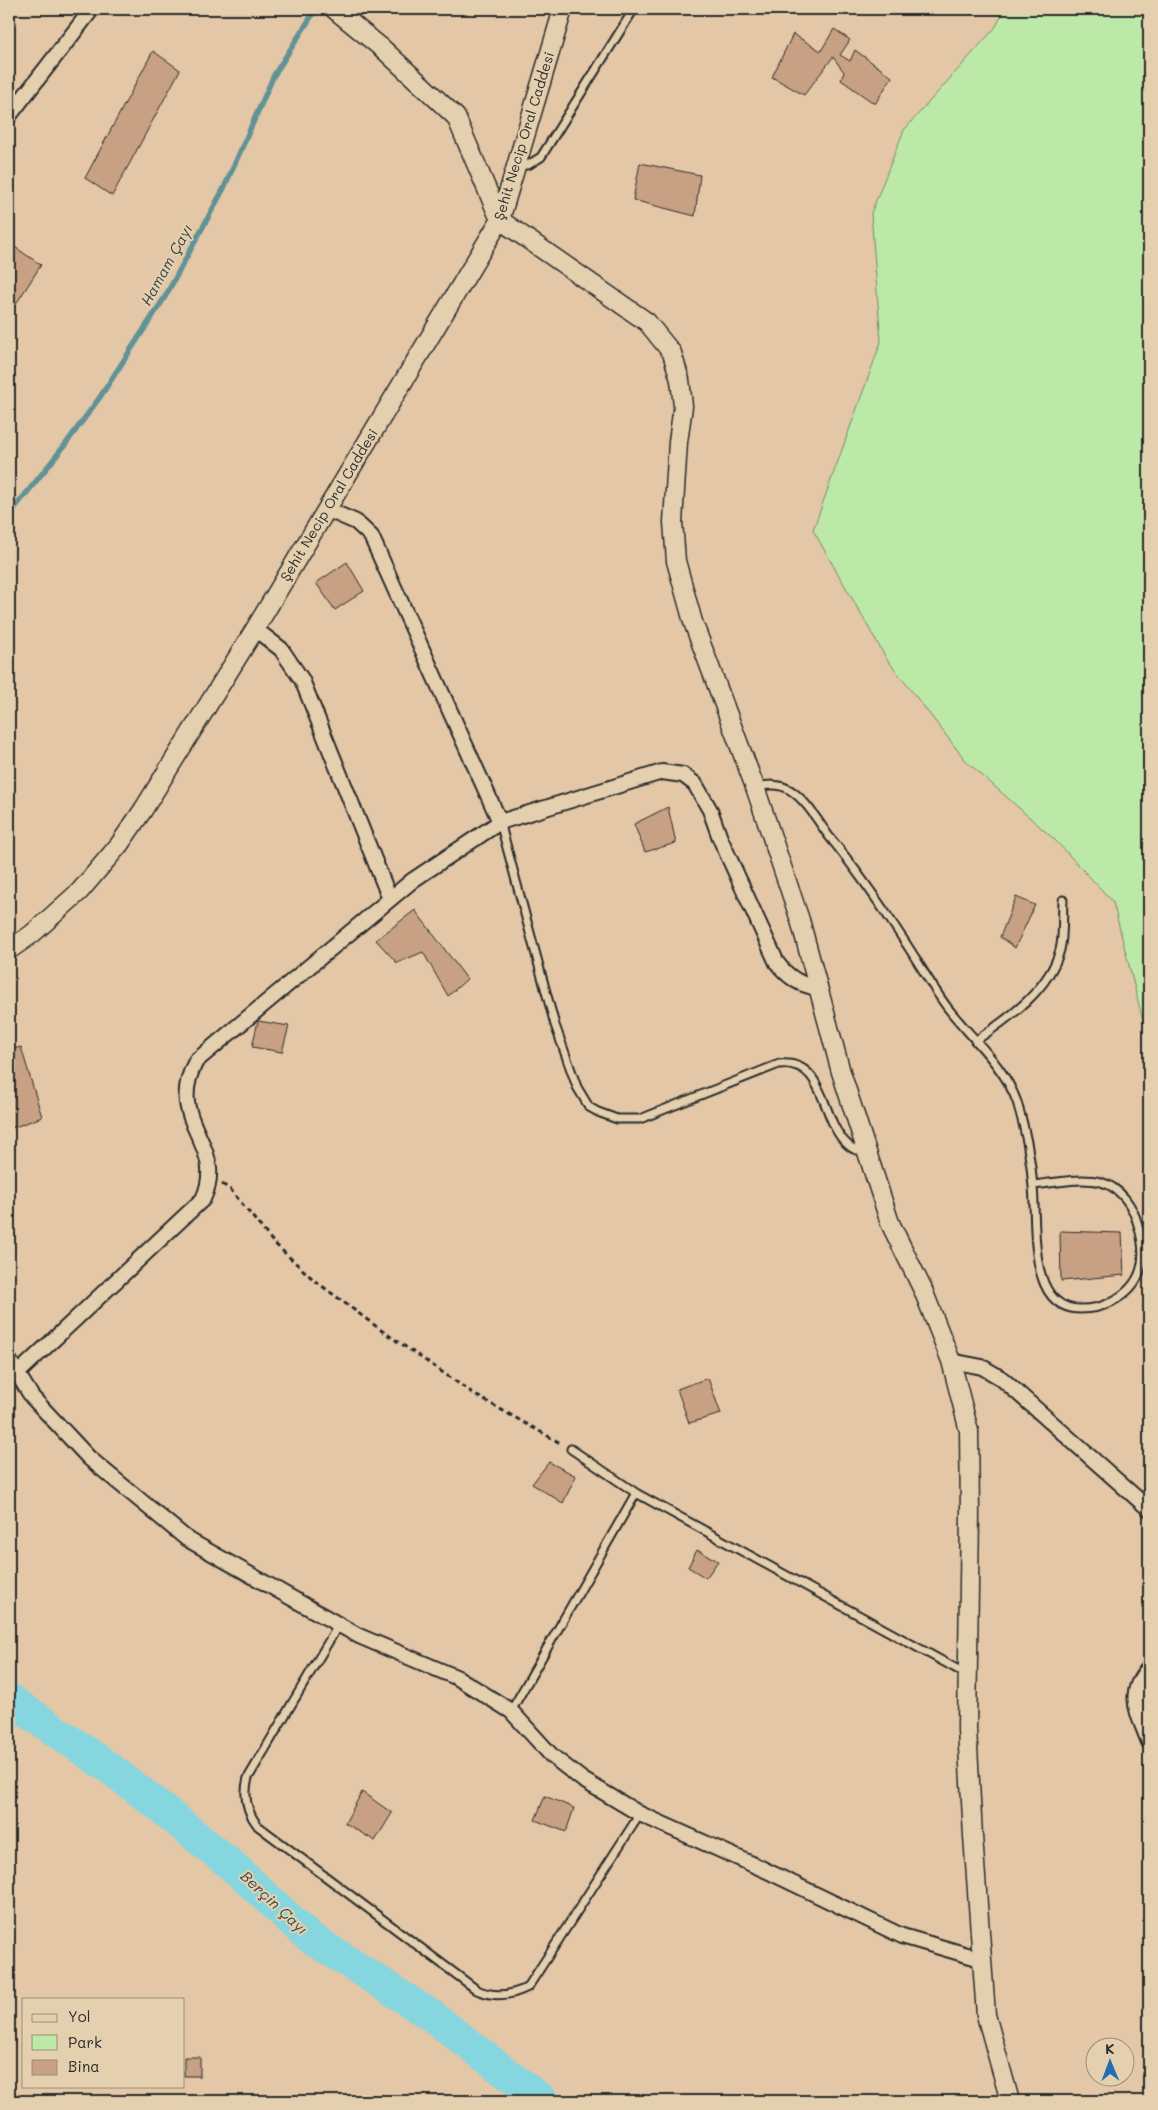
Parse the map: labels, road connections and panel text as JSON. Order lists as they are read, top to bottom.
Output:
{
  "streets": {
    "street": ["Şehit Necip Oral Caddesi"]
  },
  "water": ["Hamam Çayı", "Berçin Çayı"],
  "legend": ["Yol", "Park", "Bina"],
  "north": "top"
}
